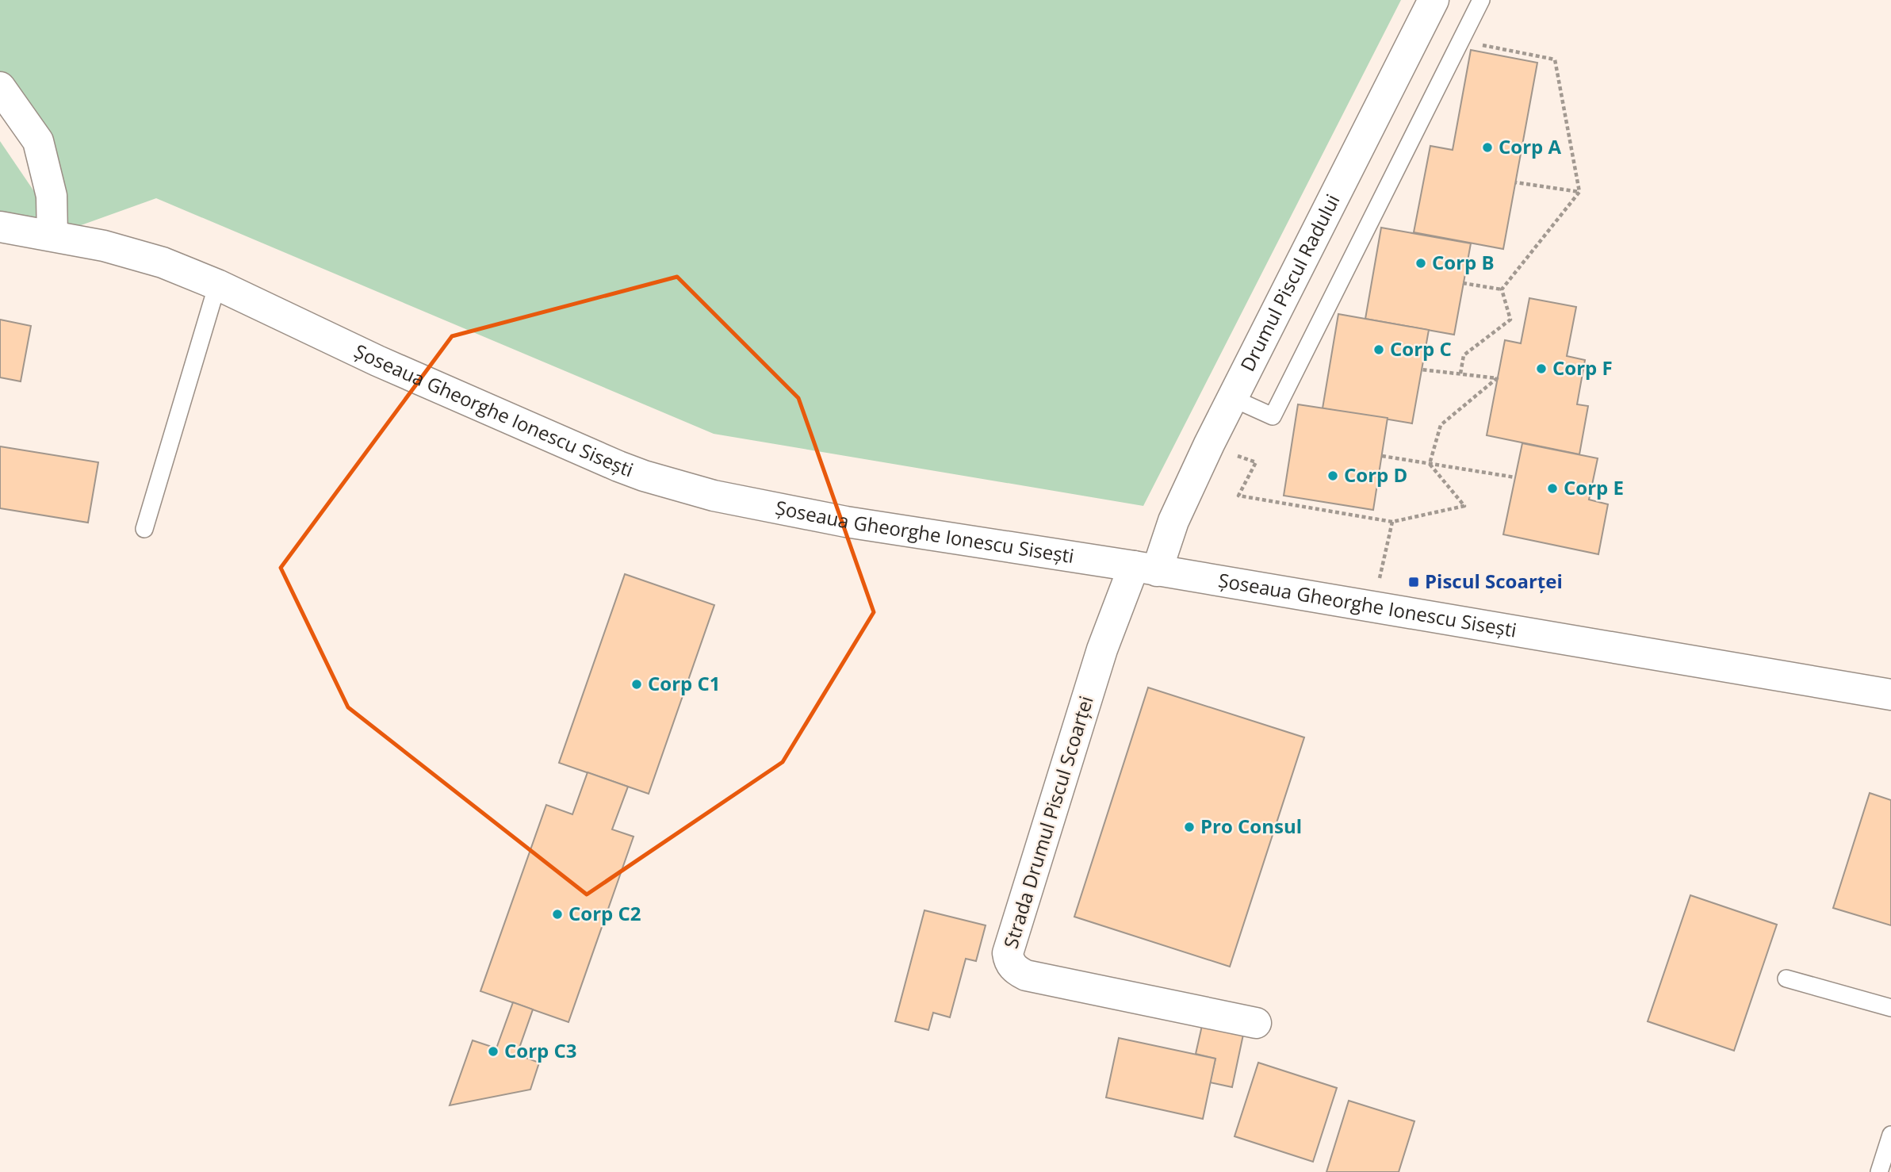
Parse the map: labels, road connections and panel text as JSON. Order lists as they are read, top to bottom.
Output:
{
  "streets": {
    "main road": ["Drumul Piscul Radului", "Șoseaua Gheorghe Ionescu Sisești", "Strada Drumul Piscul Scoarței"]
  },
  "crossings": [
    ["Drumul Piscul Radului", "Șoseaua Gheorghe Ionescu Sisești"],
    ["Drumul Piscul Radului", "Strada Drumul Piscul Scoarței"],
    ["Șoseaua Gheorghe Ionescu Sisești", "Strada Drumul Piscul Scoarței"]
  ],
  "places": {
    "other": [
      "Corp A",
      "Corp B",
      "Corp C",
      "Corp F",
      "Corp D",
      "Corp E",
      "Corp C1",
      "Pro Consul",
      "Corp C2",
      "Corp C3"
    ],
    "transit": ["Piscul Scoarței"]
  }
}
